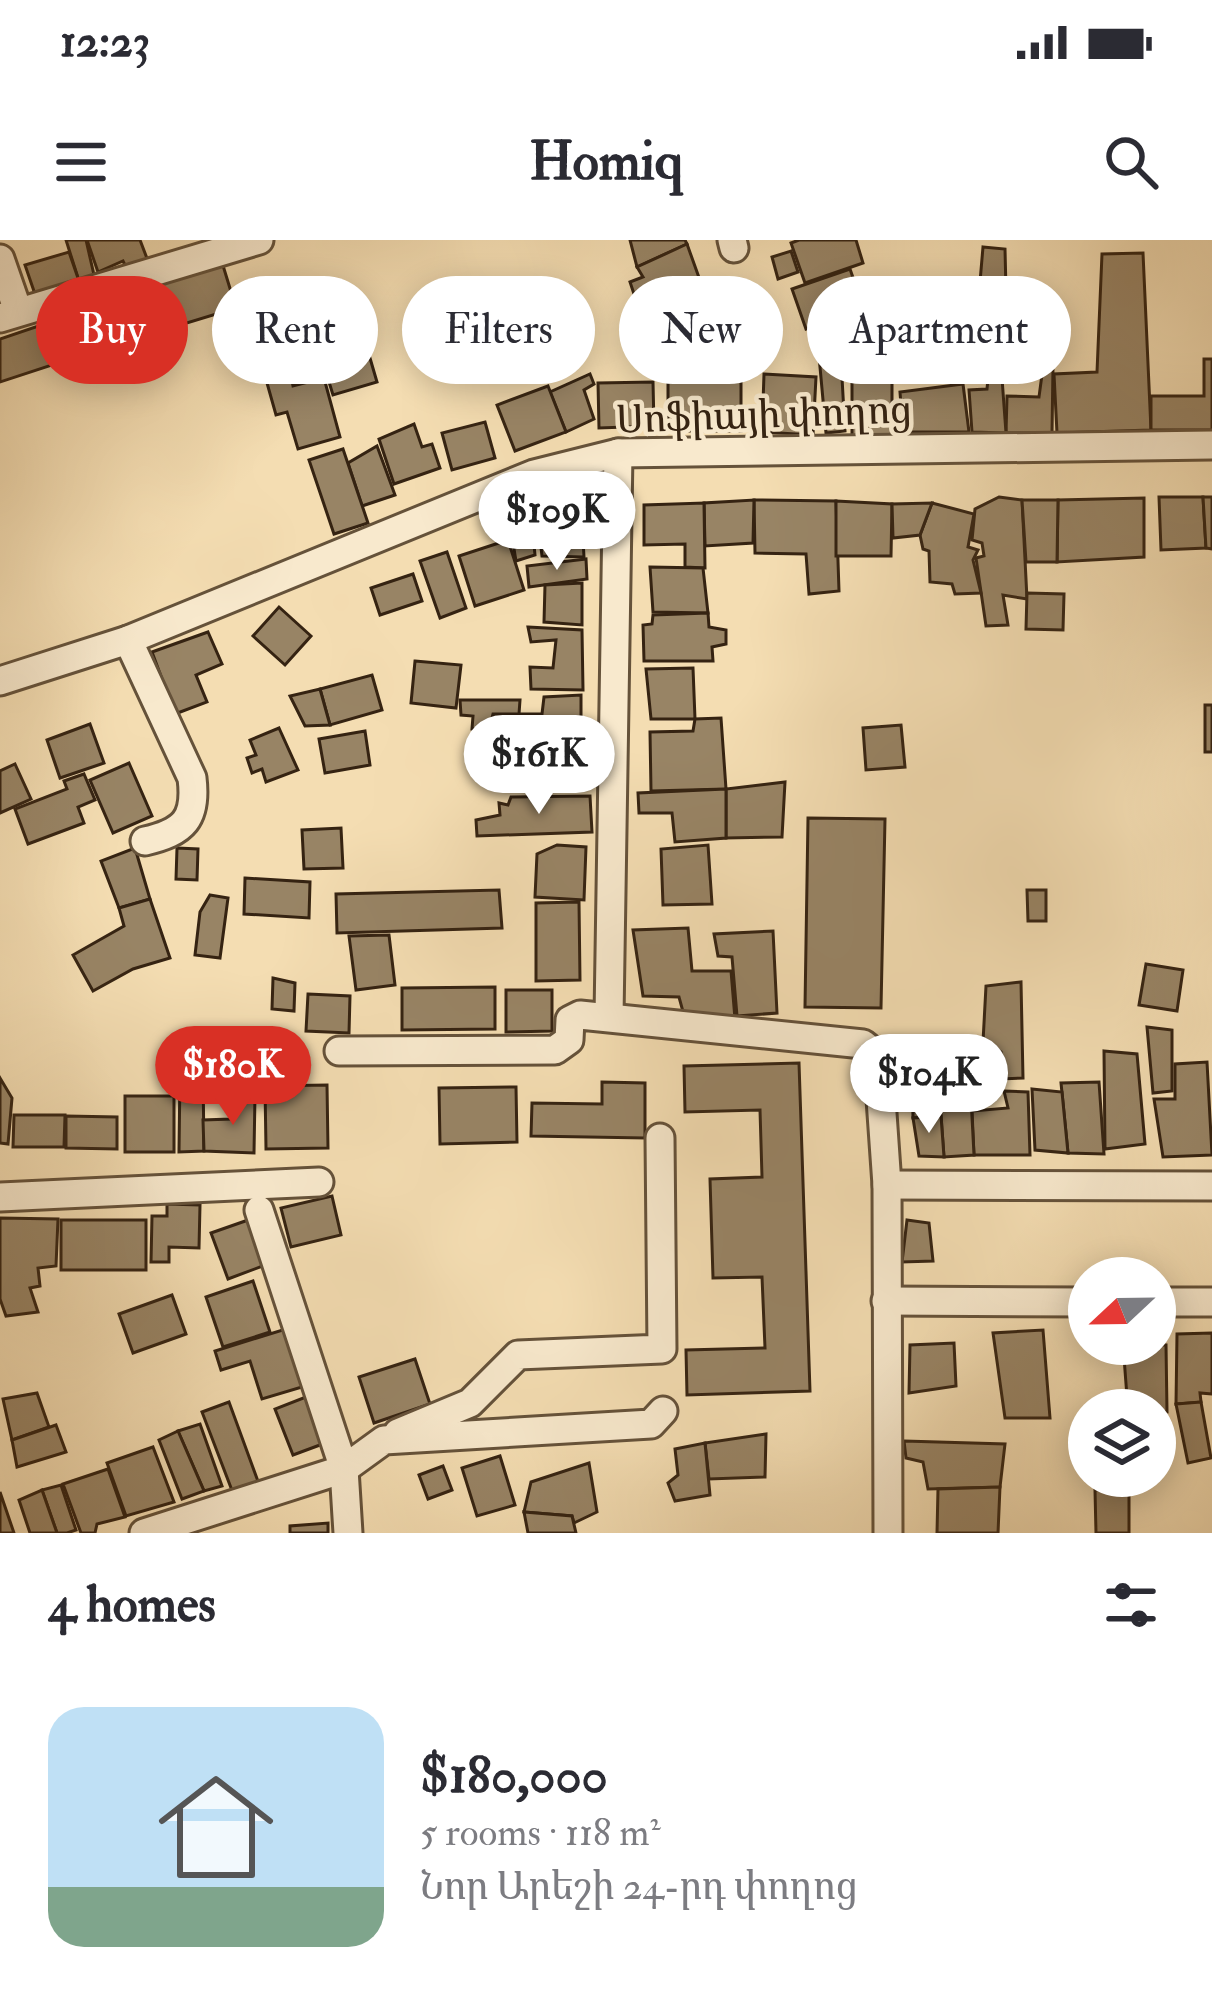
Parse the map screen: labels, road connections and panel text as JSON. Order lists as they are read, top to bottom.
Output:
{
  "streets": {
    "street": ["Սոֆիայի փողոց"]
  },
  "north": "left",
  "page": {
    "status": "12:23",
    "header": "Homiq",
    "chip": [
      "Buy",
      "Rent",
      "Filters",
      "New",
      "Apartment"
    ],
    "price": [
      "$109K",
      "$161K",
      "$180K",
      "$104K"
    ],
    "heading": "4 homes",
    "list": [
      {
        "name": "$180,000",
        "note": "5 rooms · 118 m² · Նոր Արեշի 24-րդ փողոց"
      }
    ]
  }
}
